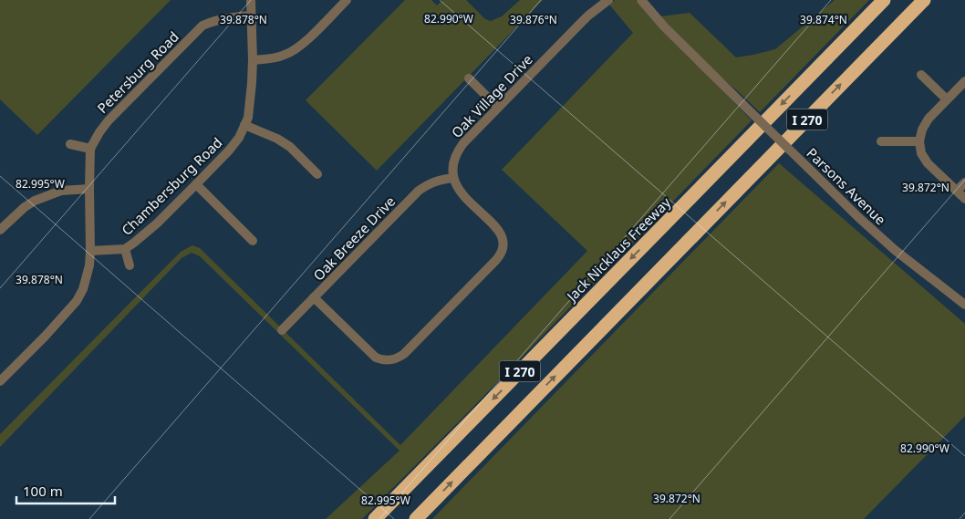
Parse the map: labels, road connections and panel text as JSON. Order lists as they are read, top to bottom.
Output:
{
  "streets": {
    "highway": ["I 270", "Jack Nicklaus Freeway"],
    "street": [
      "Petersburg Road",
      "Oak Village Drive",
      "Chambersburg Road",
      "Parsons Avenue",
      "Oak Breeze Drive"
    ]
  },
  "crossings": [
    ["Petersburg Road", "Chambersburg Road"],
    ["Oak Village Drive", "Oak Breeze Drive"]
  ],
  "scale_bar": "100 m",
  "coordinates": [
    "82.990°W",
    "39.878°N",
    "39.876°N",
    "39.874°N",
    "82.995°W",
    "39.872°N"
  ]
}
